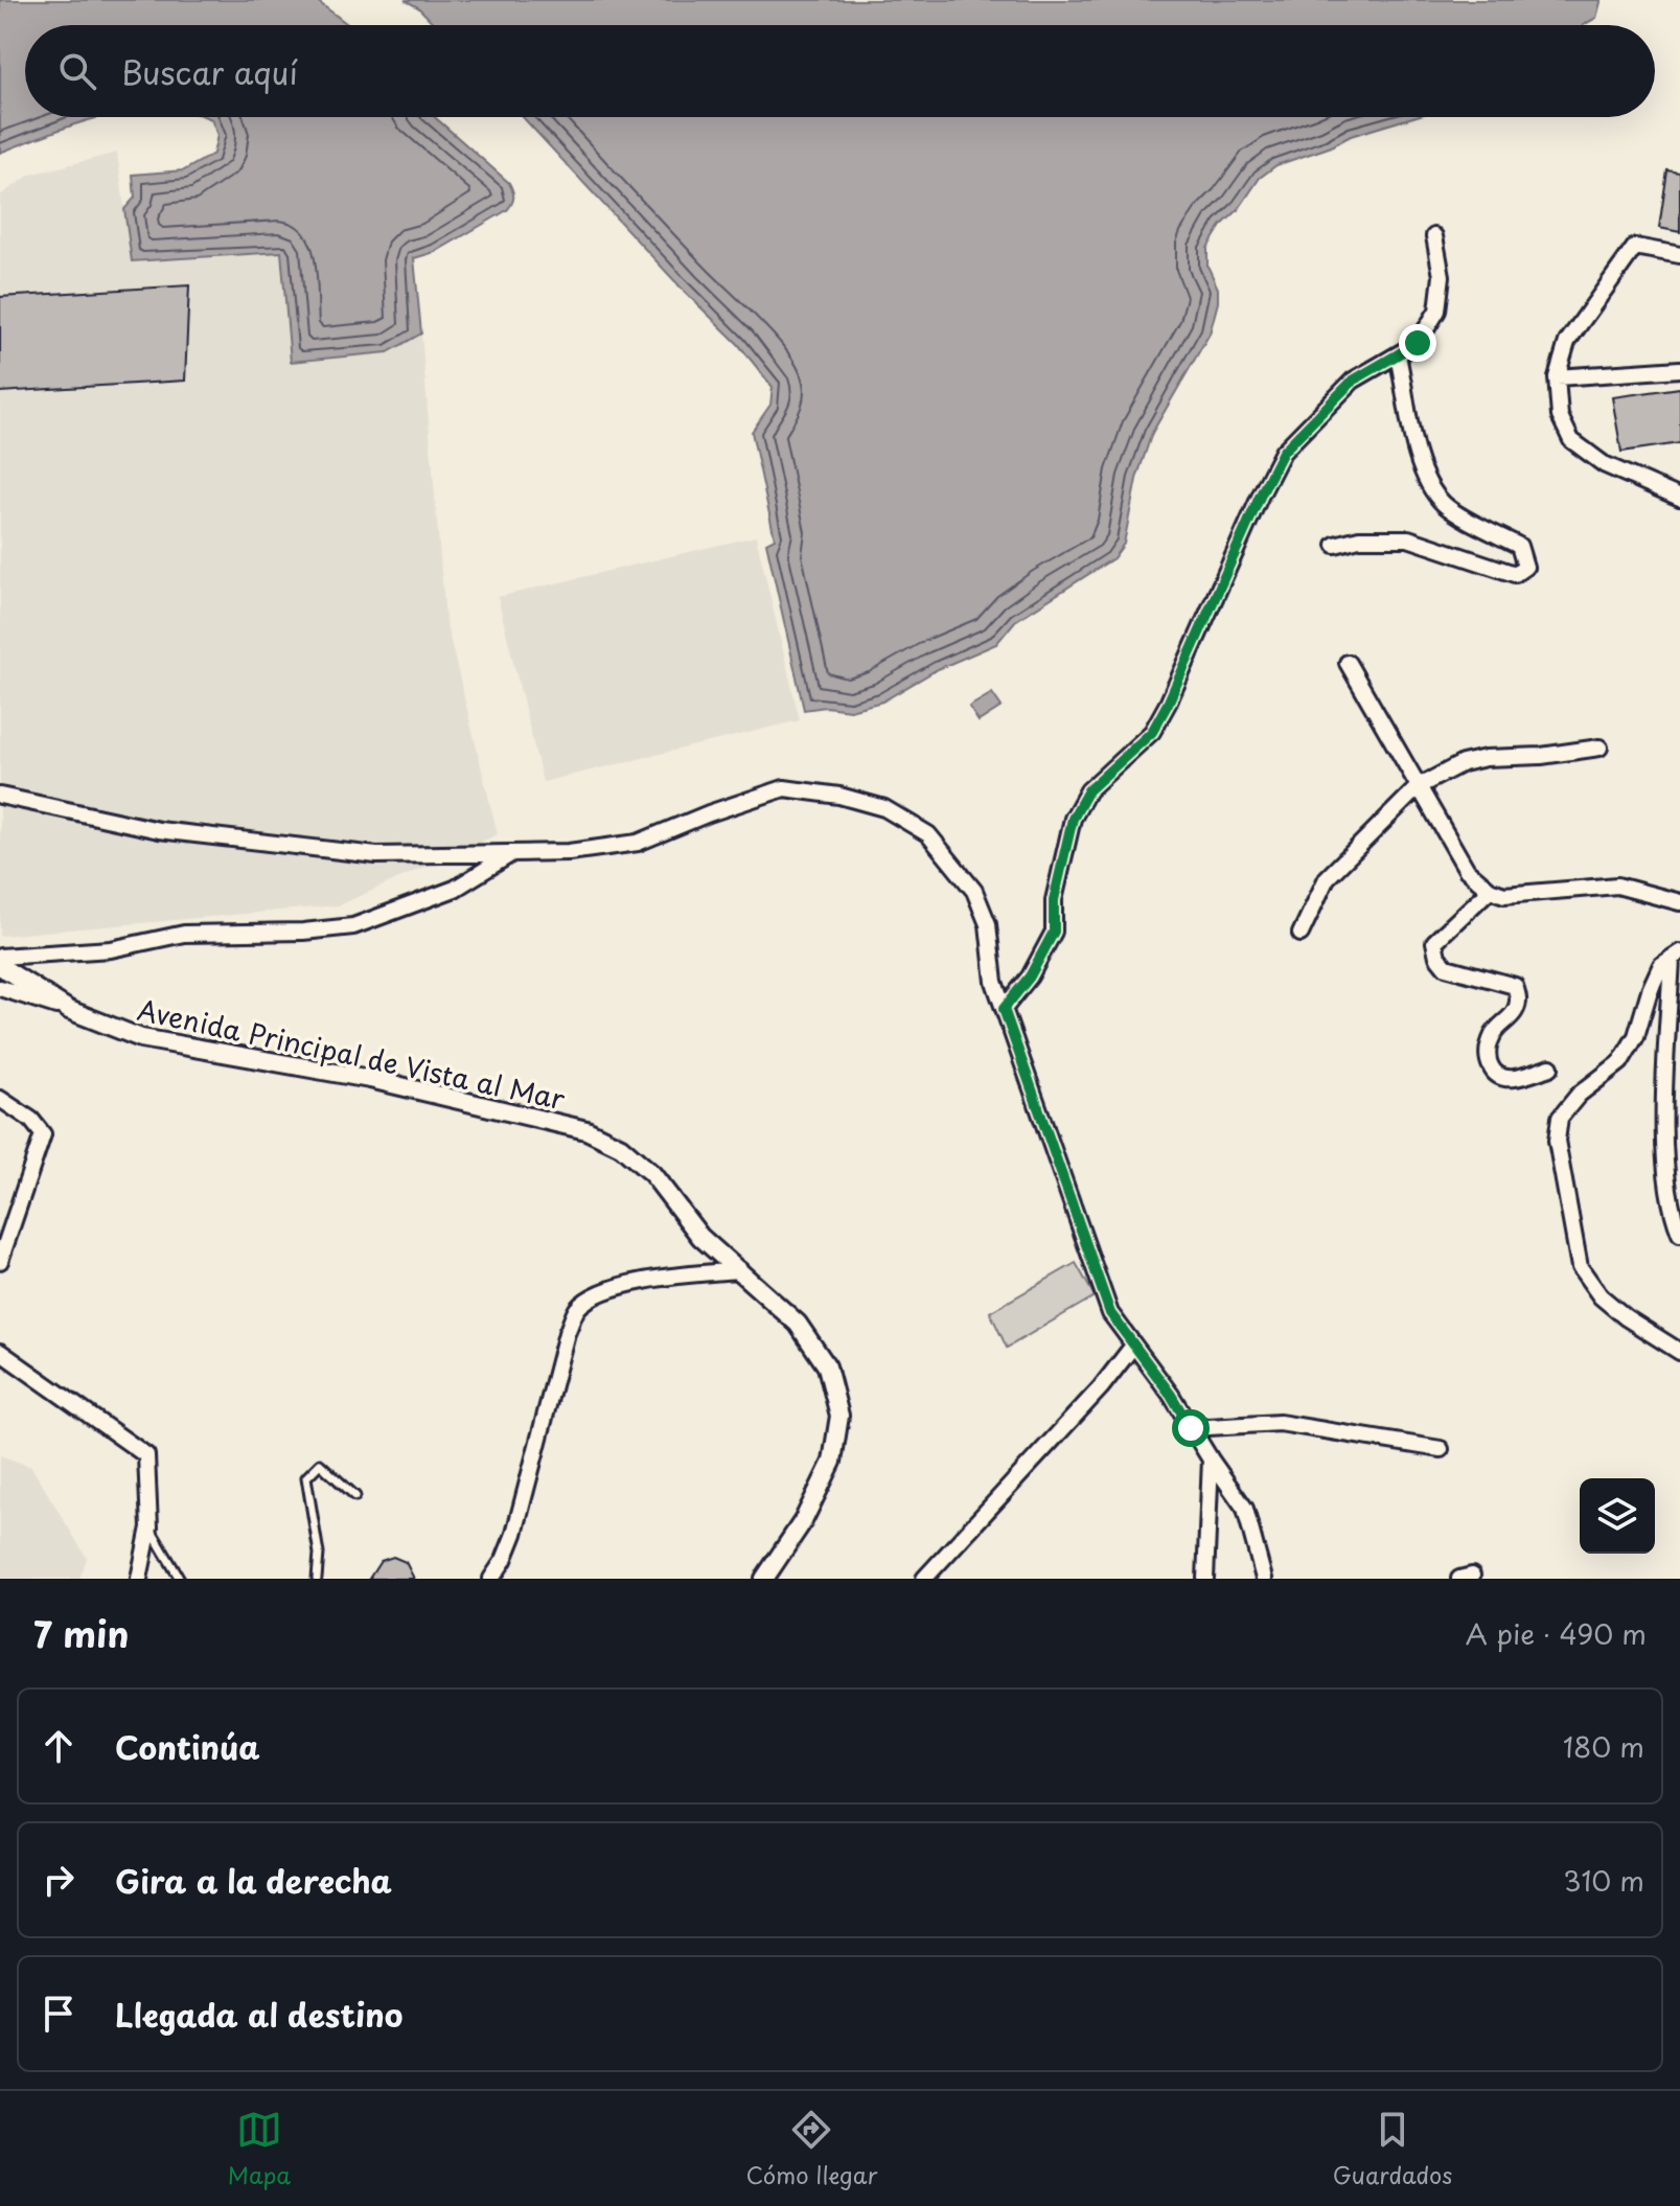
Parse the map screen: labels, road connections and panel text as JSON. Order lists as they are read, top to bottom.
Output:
{
  "streets": {
    "street": ["Avenida Principal de Vista al Mar"]
  },
  "page": {
    "search": "Buscar aquí",
    "heading": ["7 min", "A pie · 490 m"],
    "list": [
      ["Continúa", "180 m"],
      ["Gira a la derecha", "310 m"],
      "Llegada al destino"
    ],
    "nav": ["Mapa", "Cómo llegar", "Guardados"]
  }
}
